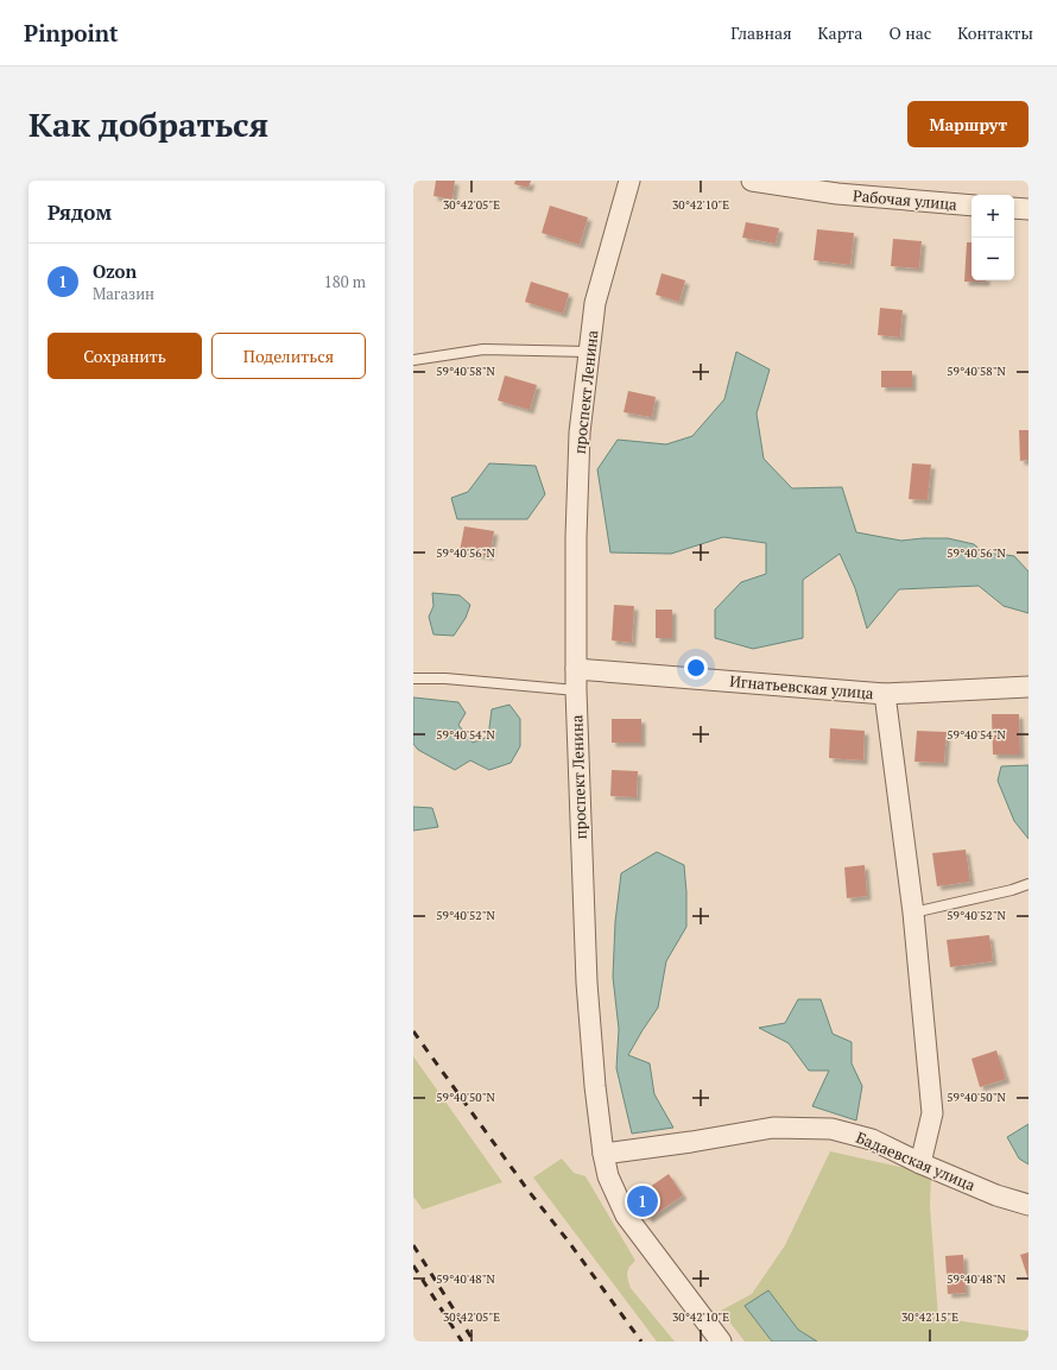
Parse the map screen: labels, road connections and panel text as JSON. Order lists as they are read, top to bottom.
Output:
{
  "streets": {
    "street": [
      "Рабочая улица",
      "проспект Ленина",
      "Игнатьевская улица",
      "Бадаевская улица"
    ]
  },
  "crossings": [
    ["проспект Ленина", "Игнатьевская улица"],
    ["проспект Ленина", "Бадаевская улица"]
  ],
  "page": {
    "header": "Pinpoint",
    "nav": [
      "Главная",
      "Карта",
      "О нас",
      "Контакты"
    ],
    "buttons": [
      "Маршрут",
      ["Сохранить", "Поделиться"]
    ],
    "title": "Как добраться",
    "heading": "Рядом",
    "map_buttons": ["+", "−"],
    "list": [
      {
        "mark": "1",
        "name": "Ozon",
        "note": "Магазин",
        "value": "180 m"
      }
    ],
    "pins": "1"
  },
  "coordinates": [
    "30°42'05\"E",
    "30°42'10\"E",
    "59°40'58\"N",
    "59°40'56\"N",
    "59°40'54\"N",
    "59°40'52\"N",
    "59°40'50\"N",
    "59°40'48\"N",
    "30°42'15\"E"
  ]
}
